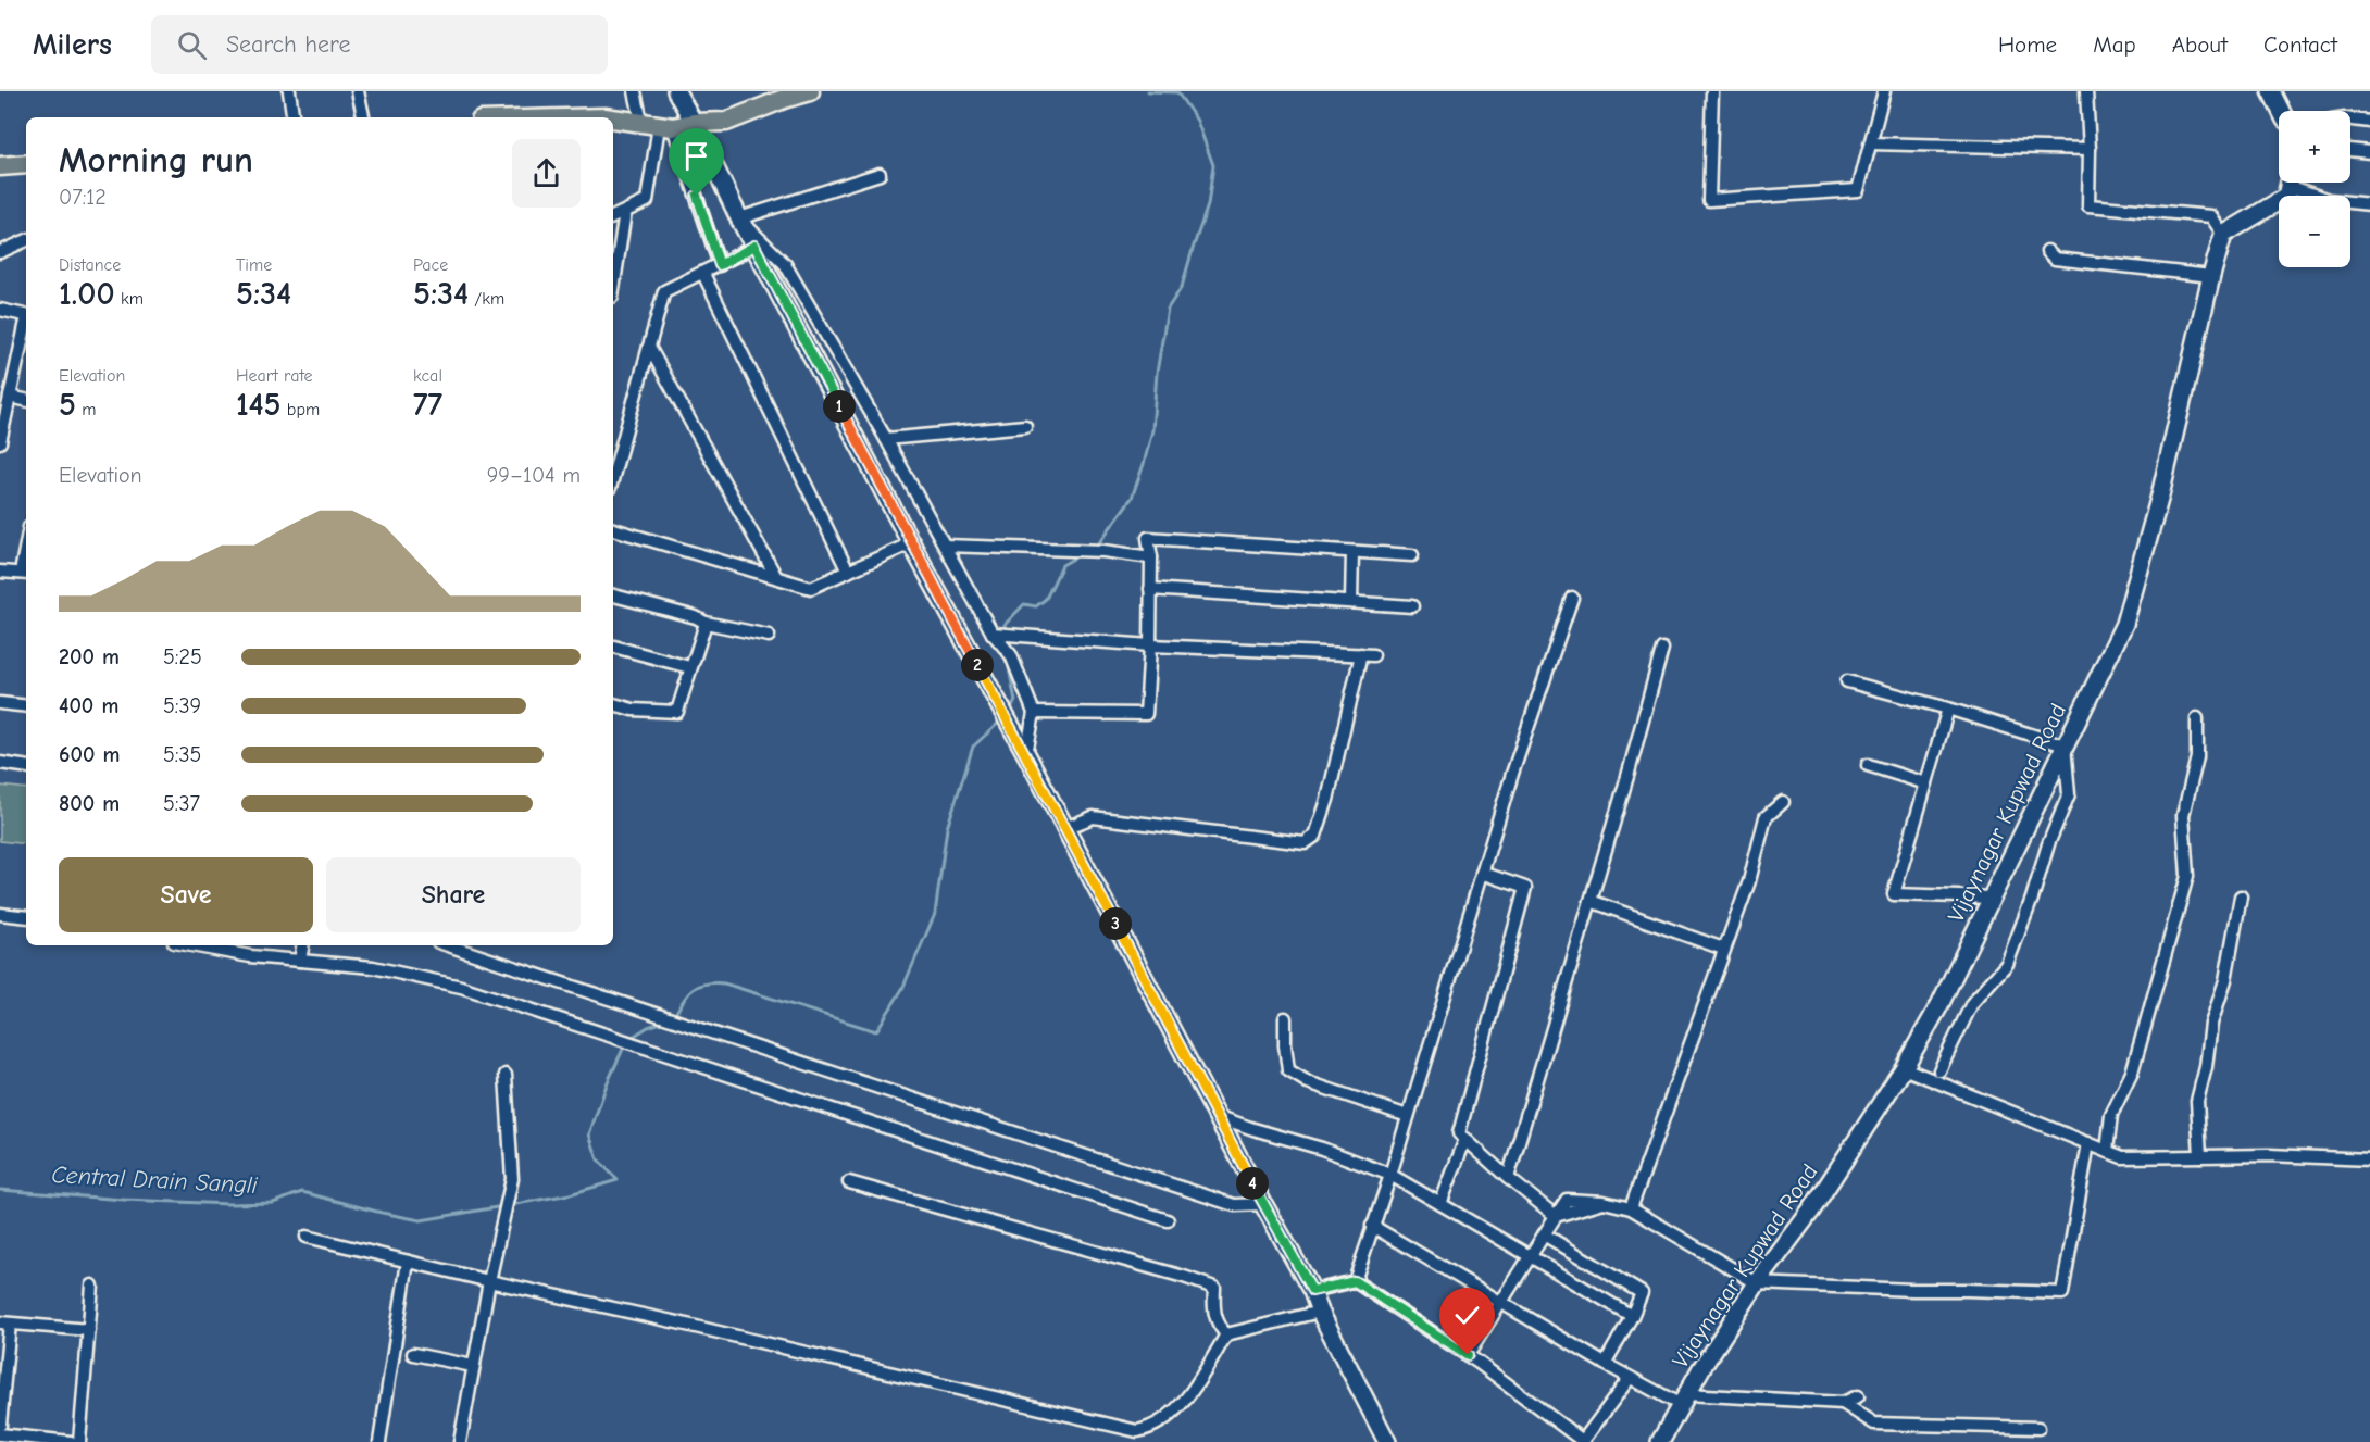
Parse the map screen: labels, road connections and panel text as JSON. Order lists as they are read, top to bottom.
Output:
{
  "streets": {
    "street": ["Vijaynagar Kupwad Road"]
  },
  "water": ["Central Drain Sangli"],
  "page": {
    "header": "Milers",
    "search": "Search here",
    "nav": [
      "Home",
      "Map",
      "About",
      "Contact"
    ],
    "map_buttons": ["+", "−"],
    "heading": ["Morning run", "07:12"],
    "stats": [
      ["Distance", "1.00 km"],
      ["Time", "5:34"],
      ["Pace", "5:34 /km"],
      ["Elevation", "5 m"],
      ["Heart rate", "145 bpm"],
      ["kcal", "77"]
    ],
    "pins": [
      "1",
      "2",
      "3",
      "4"
    ],
    "chart": ["Elevation", "99–104 m"],
    "list": [
      {
        "name": "200 m",
        "note": "5:25"
      },
      {
        "name": "400 m",
        "note": "5:39"
      },
      {
        "name": "600 m",
        "note": "5:35"
      },
      {
        "name": "800 m",
        "note": "5:37"
      }
    ],
    "buttons": ["Save", "Share"]
  }
}
